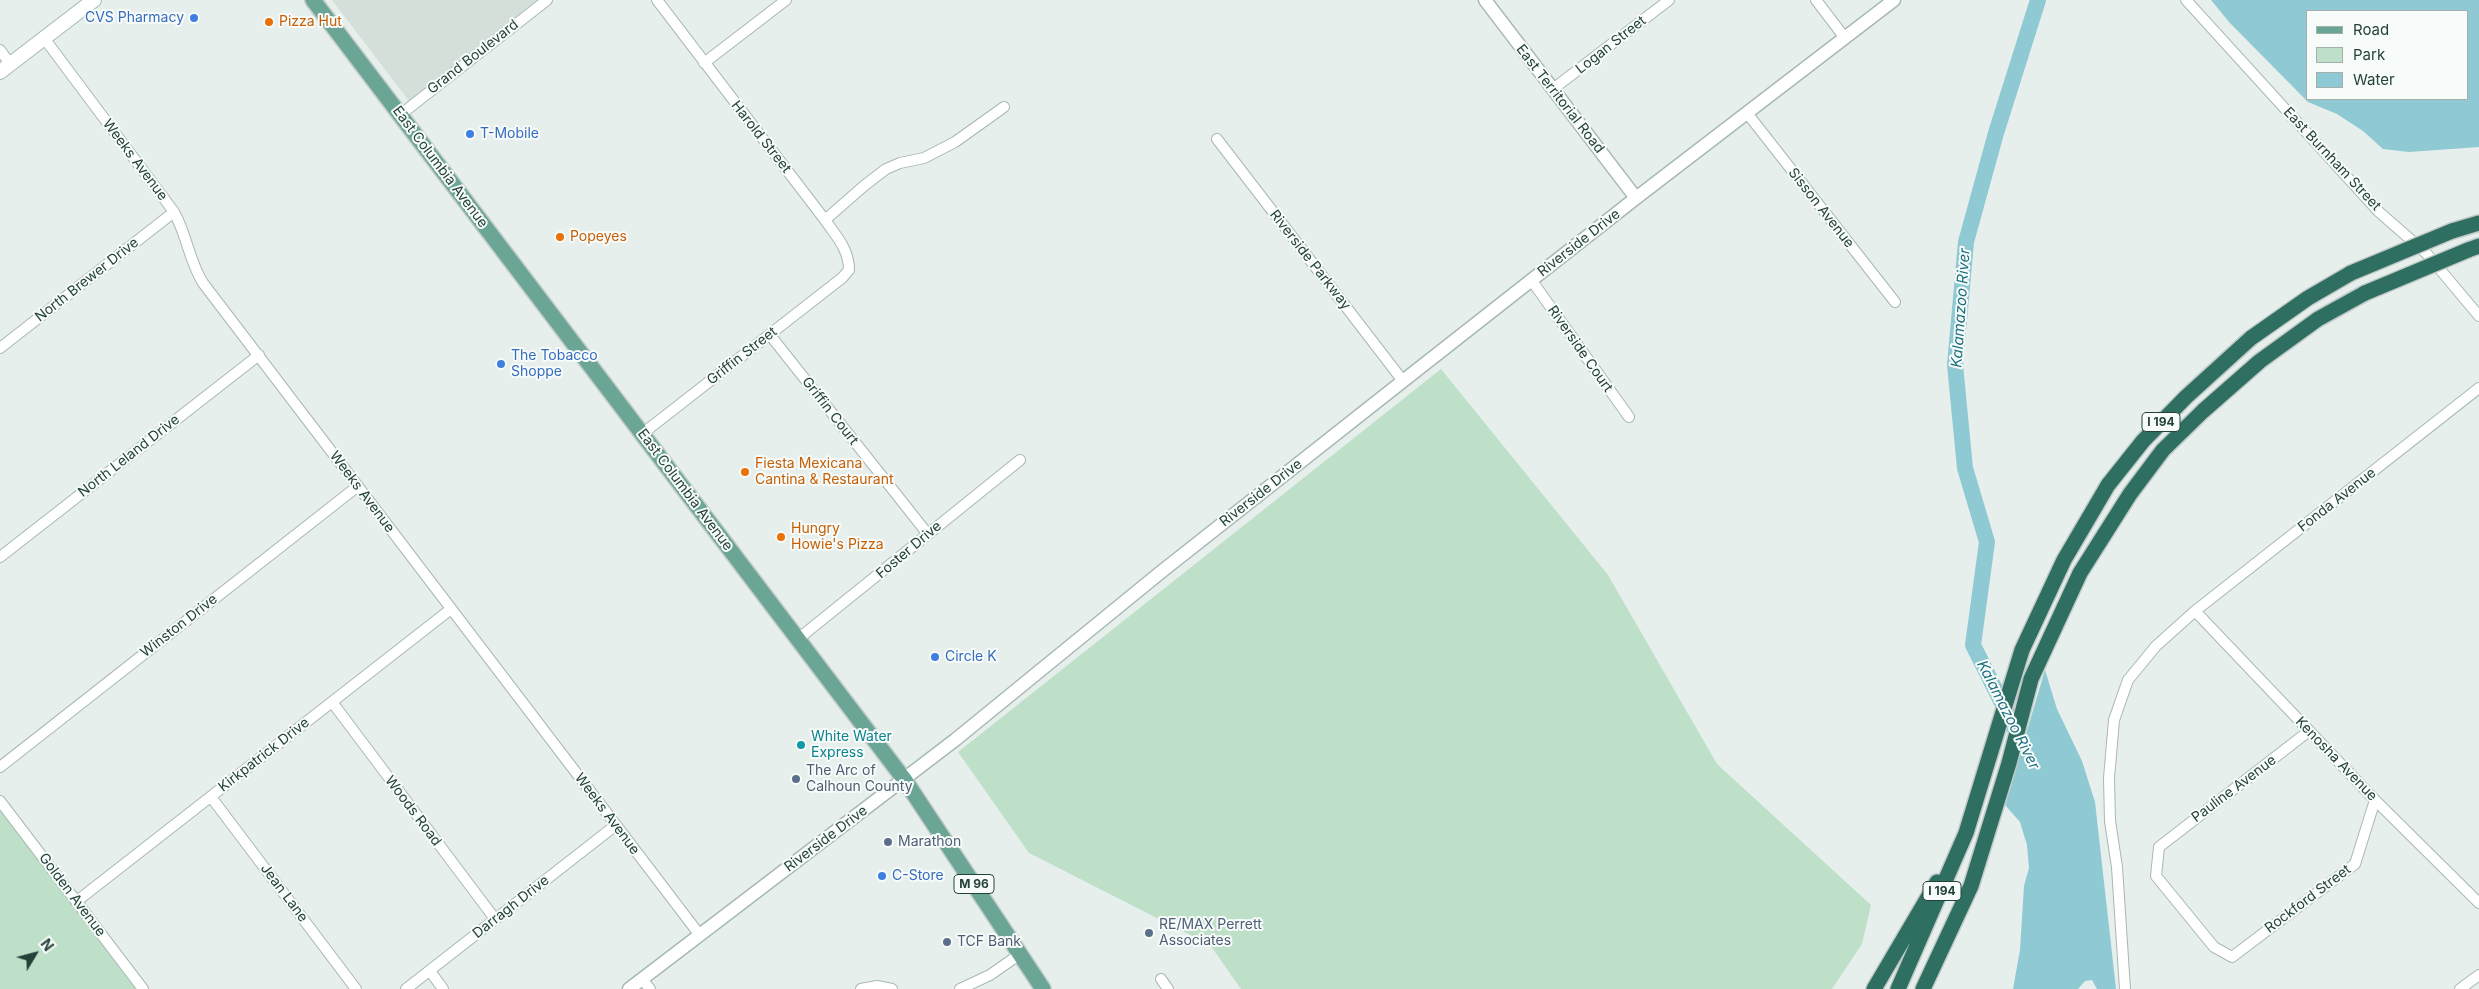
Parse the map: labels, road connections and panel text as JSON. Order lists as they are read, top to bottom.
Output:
{
  "streets": {
    "highway": ["I 194"],
    "main road": ["East Columbia Avenue", "M 96"],
    "street": [
      "Logan Street",
      "Grand Boulevard",
      "East Territorial Road",
      "Harold Street",
      "East Burnham Street",
      "Weeks Avenue",
      "Sisson Avenue",
      "Riverside Drive",
      "Riverside Parkway",
      "North Brewer Drive",
      "Riverside Court",
      "Griffin Street",
      "Griffin Court",
      "North Leland Drive",
      "Fonda Avenue",
      "Foster Drive",
      "Winston Drive",
      "Kirkpatrick Drive",
      "Kenosha Avenue",
      "Pauline Avenue",
      "Woods Road",
      "Jean Lane",
      "Golden Avenue",
      "Rockford Street",
      "Darragh Drive"
    ]
  },
  "crossings": [
    ["Logan Street", "East Territorial Road"],
    ["Grand Boulevard", "East Columbia Avenue"],
    ["East Territorial Road", "Riverside Drive"],
    ["Harold Street", "Griffin Street"],
    ["Weeks Avenue", "Riverside Drive"],
    ["Weeks Avenue", "North Brewer Drive"],
    ["Weeks Avenue", "North Leland Drive"],
    ["Weeks Avenue", "Winston Drive"],
    ["Weeks Avenue", "Kirkpatrick Drive"],
    ["Weeks Avenue", "Darragh Drive"],
    ["East Columbia Avenue", "Riverside Drive"],
    ["East Columbia Avenue", "Griffin Street"],
    ["East Columbia Avenue", "Foster Drive"],
    ["Sisson Avenue", "Riverside Drive"],
    ["Riverside Drive", "Riverside Parkway"],
    ["Riverside Drive", "Riverside Court"],
    ["Griffin Street", "Griffin Court"],
    ["Griffin Court", "Foster Drive"],
    ["Fonda Avenue", "Kenosha Avenue"],
    ["Kirkpatrick Drive", "Woods Road"],
    ["Kirkpatrick Drive", "Jean Lane"],
    ["Kirkpatrick Drive", "Golden Avenue"],
    ["Kenosha Avenue", "Pauline Avenue"],
    ["Kenosha Avenue", "Rockford Street"],
    ["Pauline Avenue", "Rockford Street"],
    ["Woods Road", "Darragh Drive"]
  ],
  "water": ["Kalamazoo River"],
  "places": [
    "CVS Pharmacy",
    "Pizza Hut",
    "T-Mobile",
    "Popeyes",
    "The Tobacco Shoppe",
    "Fiesta Mexicana Cantina & Restaurant",
    "Hungry Howie's Pizza",
    "Circle K",
    "White Water Express",
    "The Arc of Calhoun County",
    "Marathon",
    "C-Store",
    "RE/MAX Perrett Associates",
    "TCF Bank"
  ],
  "legend": ["Road", "Park", "Water"],
  "north": "top right"
}
